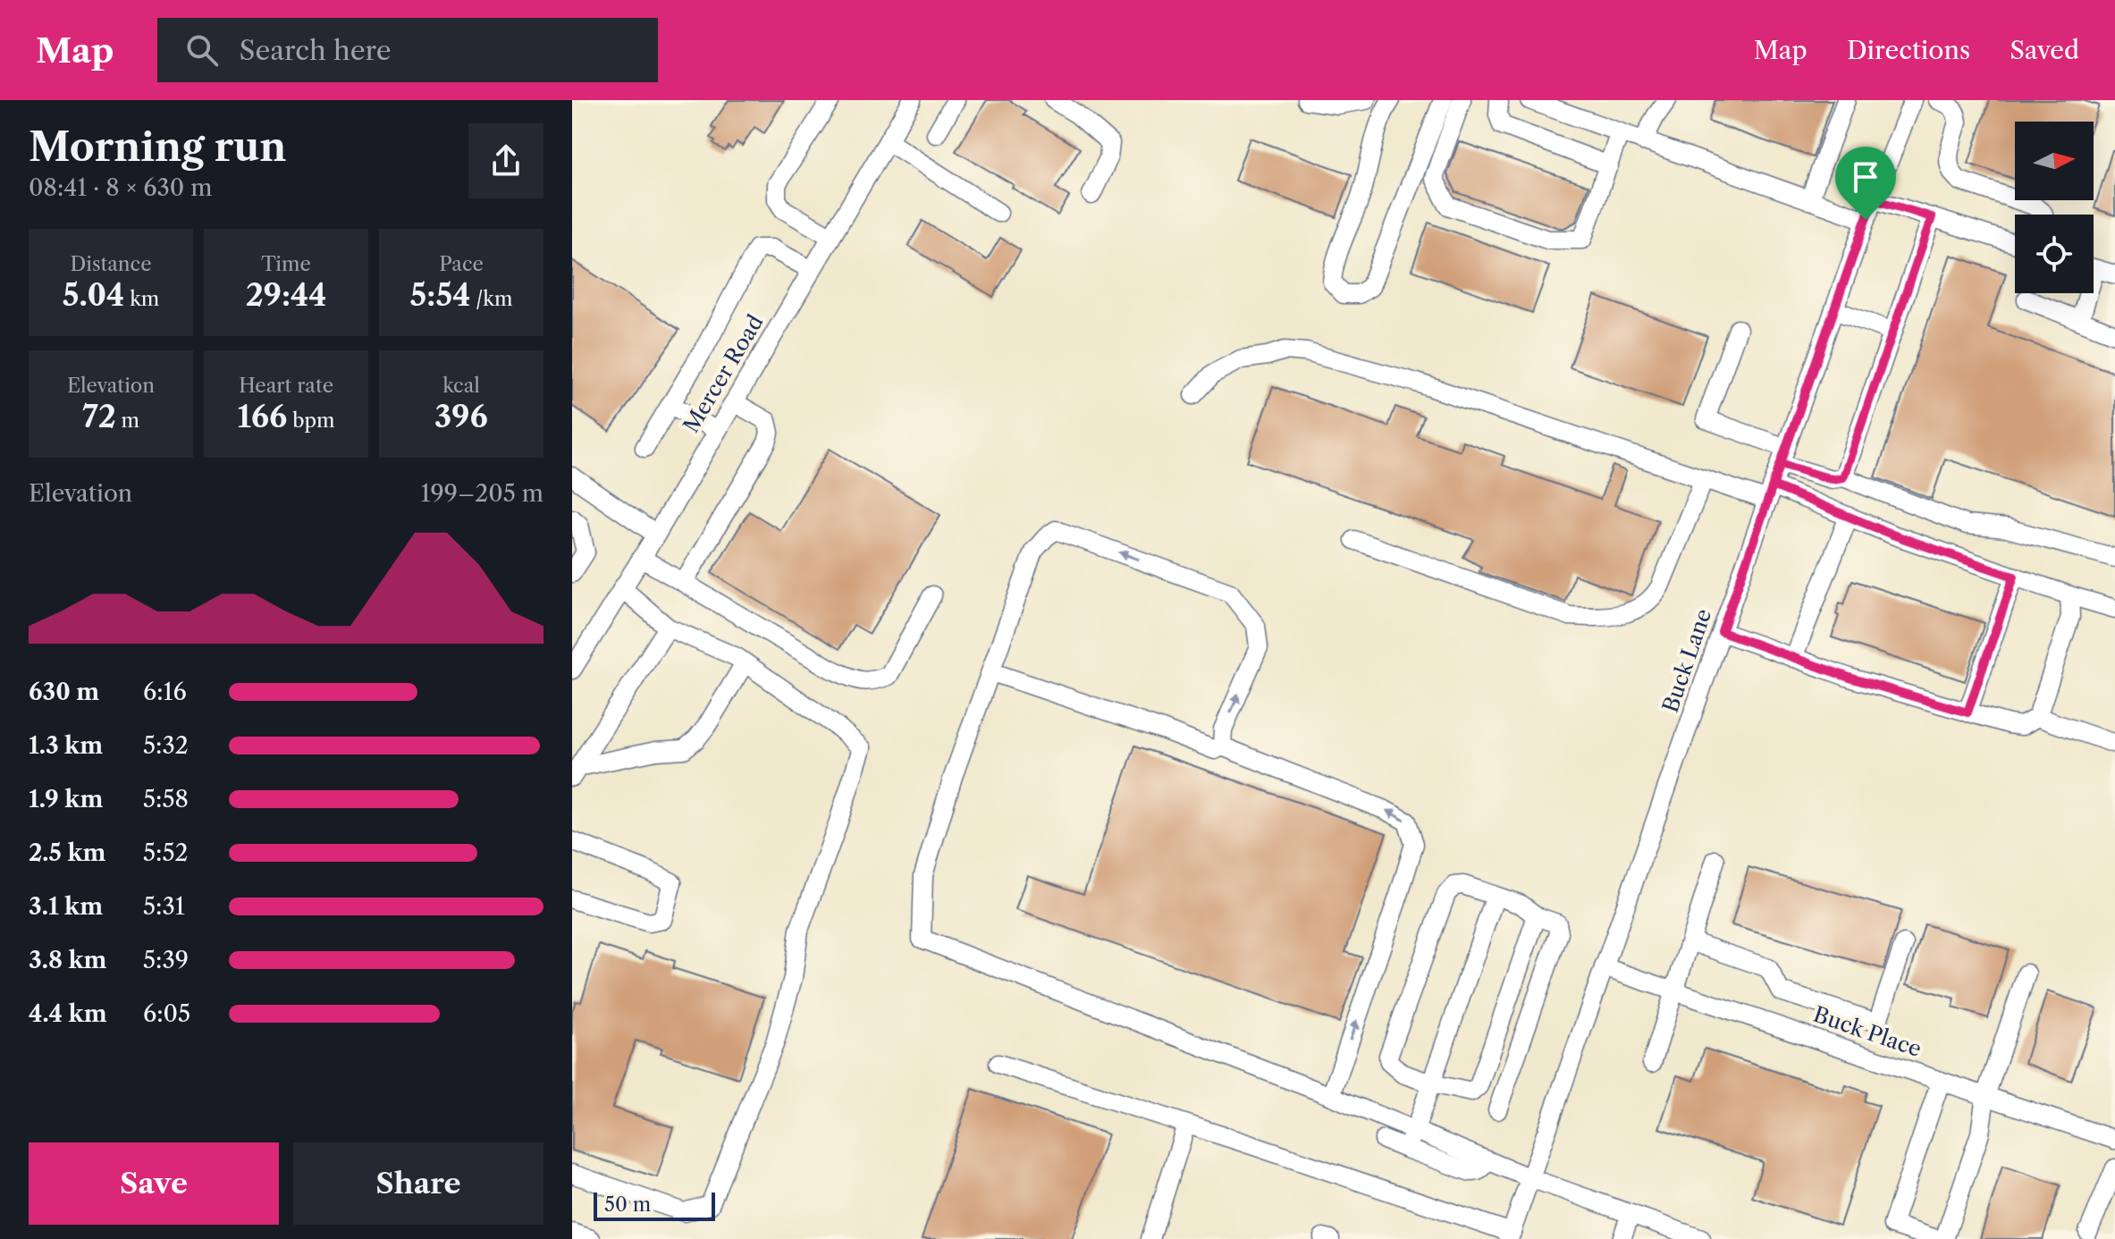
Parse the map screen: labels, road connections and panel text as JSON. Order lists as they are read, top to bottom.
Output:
{
  "streets": {
    "street": ["Mercer Road", "Buck Lane", "Buck Place"]
  },
  "crossings": [
    ["Buck Lane", "Buck Place"]
  ],
  "scale_bar": "50 m",
  "north": "right",
  "page": {
    "header": "Map",
    "search": "Search here",
    "nav": ["Map", "Directions", "Saved"],
    "heading": ["Morning run", "08:41 · 8 × 630 m"],
    "stats": [
      ["Distance", "5.04 km"],
      ["Time", "29:44"],
      ["Pace", "5:54 /km"],
      ["Elevation", "72 m"],
      ["Heart rate", "166 bpm"],
      ["kcal", "396"]
    ],
    "chart": ["Elevation", "199–205 m"],
    "list": [
      {
        "name": "630 m",
        "note": "6:16"
      },
      {
        "name": "1.3 km",
        "note": "5:32"
      },
      {
        "name": "1.9 km",
        "note": "5:58"
      },
      {
        "name": "2.5 km",
        "note": "5:52"
      },
      {
        "name": "3.1 km",
        "note": "5:31"
      },
      {
        "name": "3.8 km",
        "note": "5:39"
      },
      {
        "name": "4.4 km",
        "note": "6:05"
      }
    ],
    "buttons": ["Save", "Share"],
    "scale": "50 m"
  }
}
